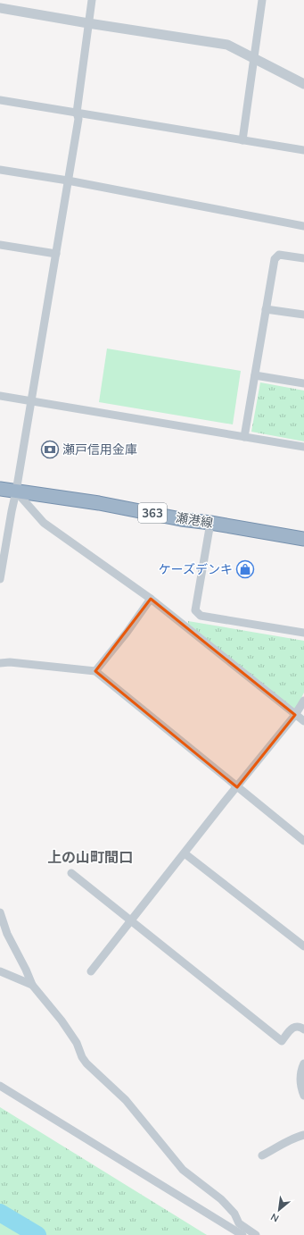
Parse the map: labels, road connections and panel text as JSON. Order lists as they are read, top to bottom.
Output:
{
  "streets": {
    "highway": ["363", "瀬港線"]
  },
  "districts": ["上の山町間口"],
  "places": {
    "bank": ["瀬戸信用金庫"],
    "shop": ["ケーズデンキ"]
  },
  "north": "bottom left"
}
